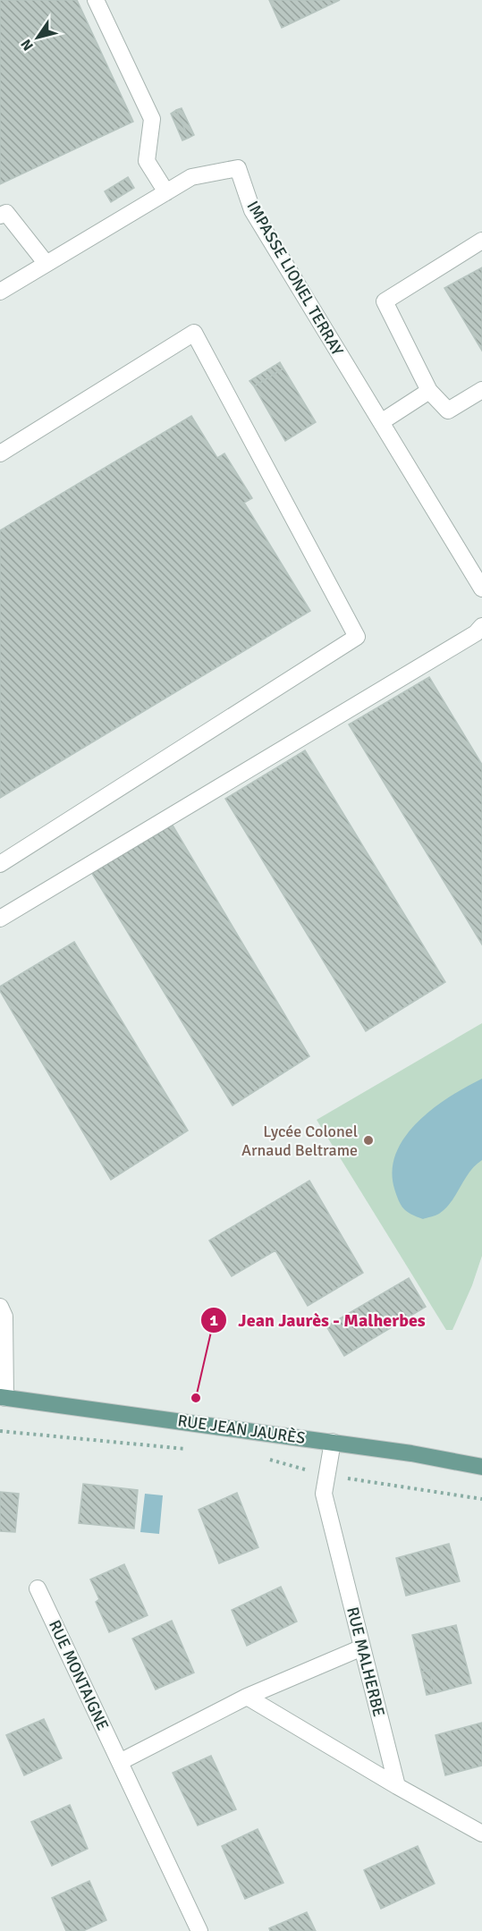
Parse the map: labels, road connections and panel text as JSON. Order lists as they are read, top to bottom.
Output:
{
  "streets": {
    "main road": ["RUE JEAN JAURÈS"],
    "street": ["IMPASSE LIONEL TERRAY", "RUE MALHERBE", "RUE MONTAIGNE"]
  },
  "crossings": [
    ["RUE JEAN JAURÈS", "RUE MALHERBE"]
  ],
  "places": ["Lycée Colonel Arnaud Beltrame", "Jean Jaurès - Malherbes"],
  "north": "bottom left"
}
